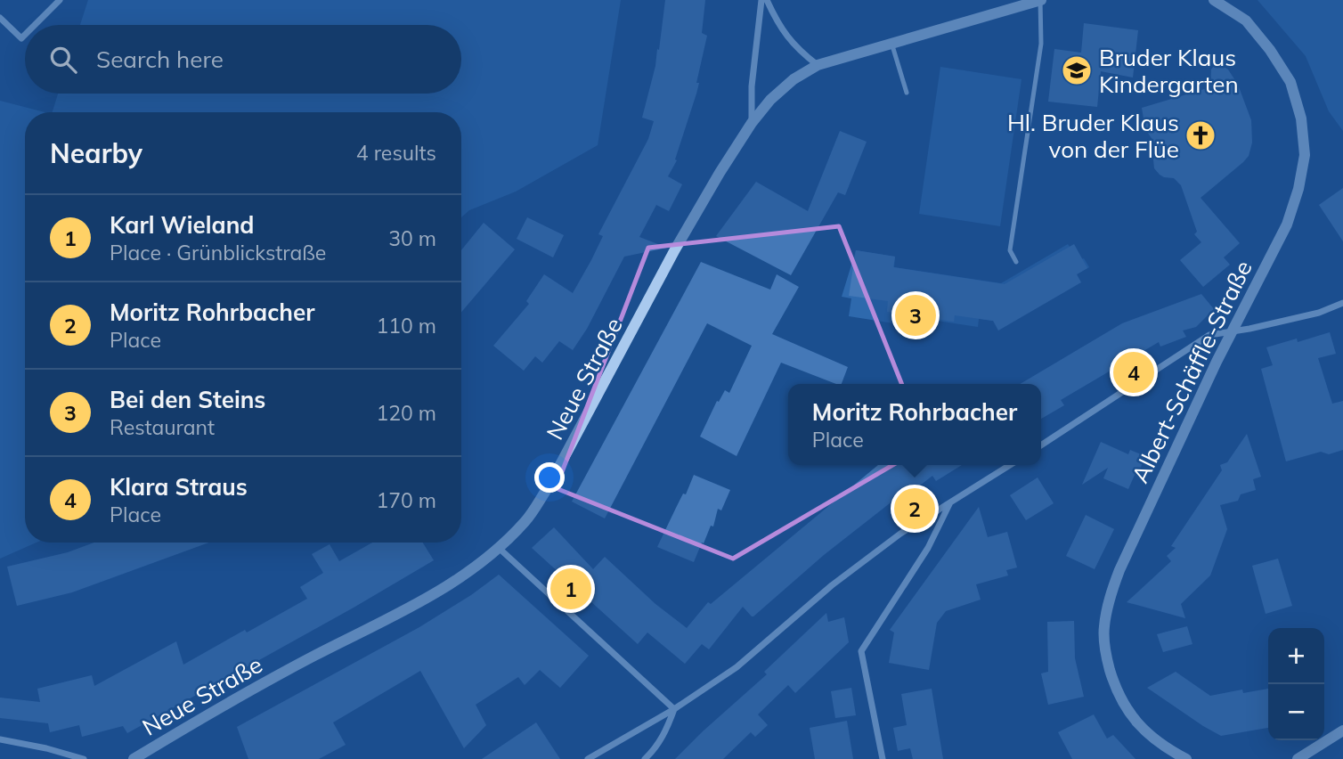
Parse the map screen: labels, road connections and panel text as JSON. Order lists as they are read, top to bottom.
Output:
{
  "streets": {
    "street": ["Albert-Schäffle-Straße", "Neue Straße"]
  },
  "places": {
    "school or university": ["Bruder Klaus Kindergarten"],
    "church": ["Hl. Bruder Klaus von der Flüe"]
  },
  "page": {
    "search": "Search here",
    "heading": ["Nearby", "4 results"],
    "list": [
      {
        "mark": "1",
        "name": "Karl Wieland",
        "note": "Place · Grünblickstraße",
        "value": "30 m"
      },
      {
        "mark": "2",
        "name": "Moritz Rohrbacher",
        "note": "Place",
        "value": "110 m"
      },
      {
        "mark": "3",
        "name": "Bei den Steins",
        "note": "Restaurant",
        "value": "120 m"
      },
      {
        "mark": "4",
        "name": "Klara Straus",
        "note": "Place",
        "value": "170 m"
      }
    ],
    "pins": [
      "3",
      "4",
      "2",
      "1"
    ],
    "popup": ["Moritz Rohrbacher", "Place"],
    "map_buttons": ["+", "−"]
  }
}
